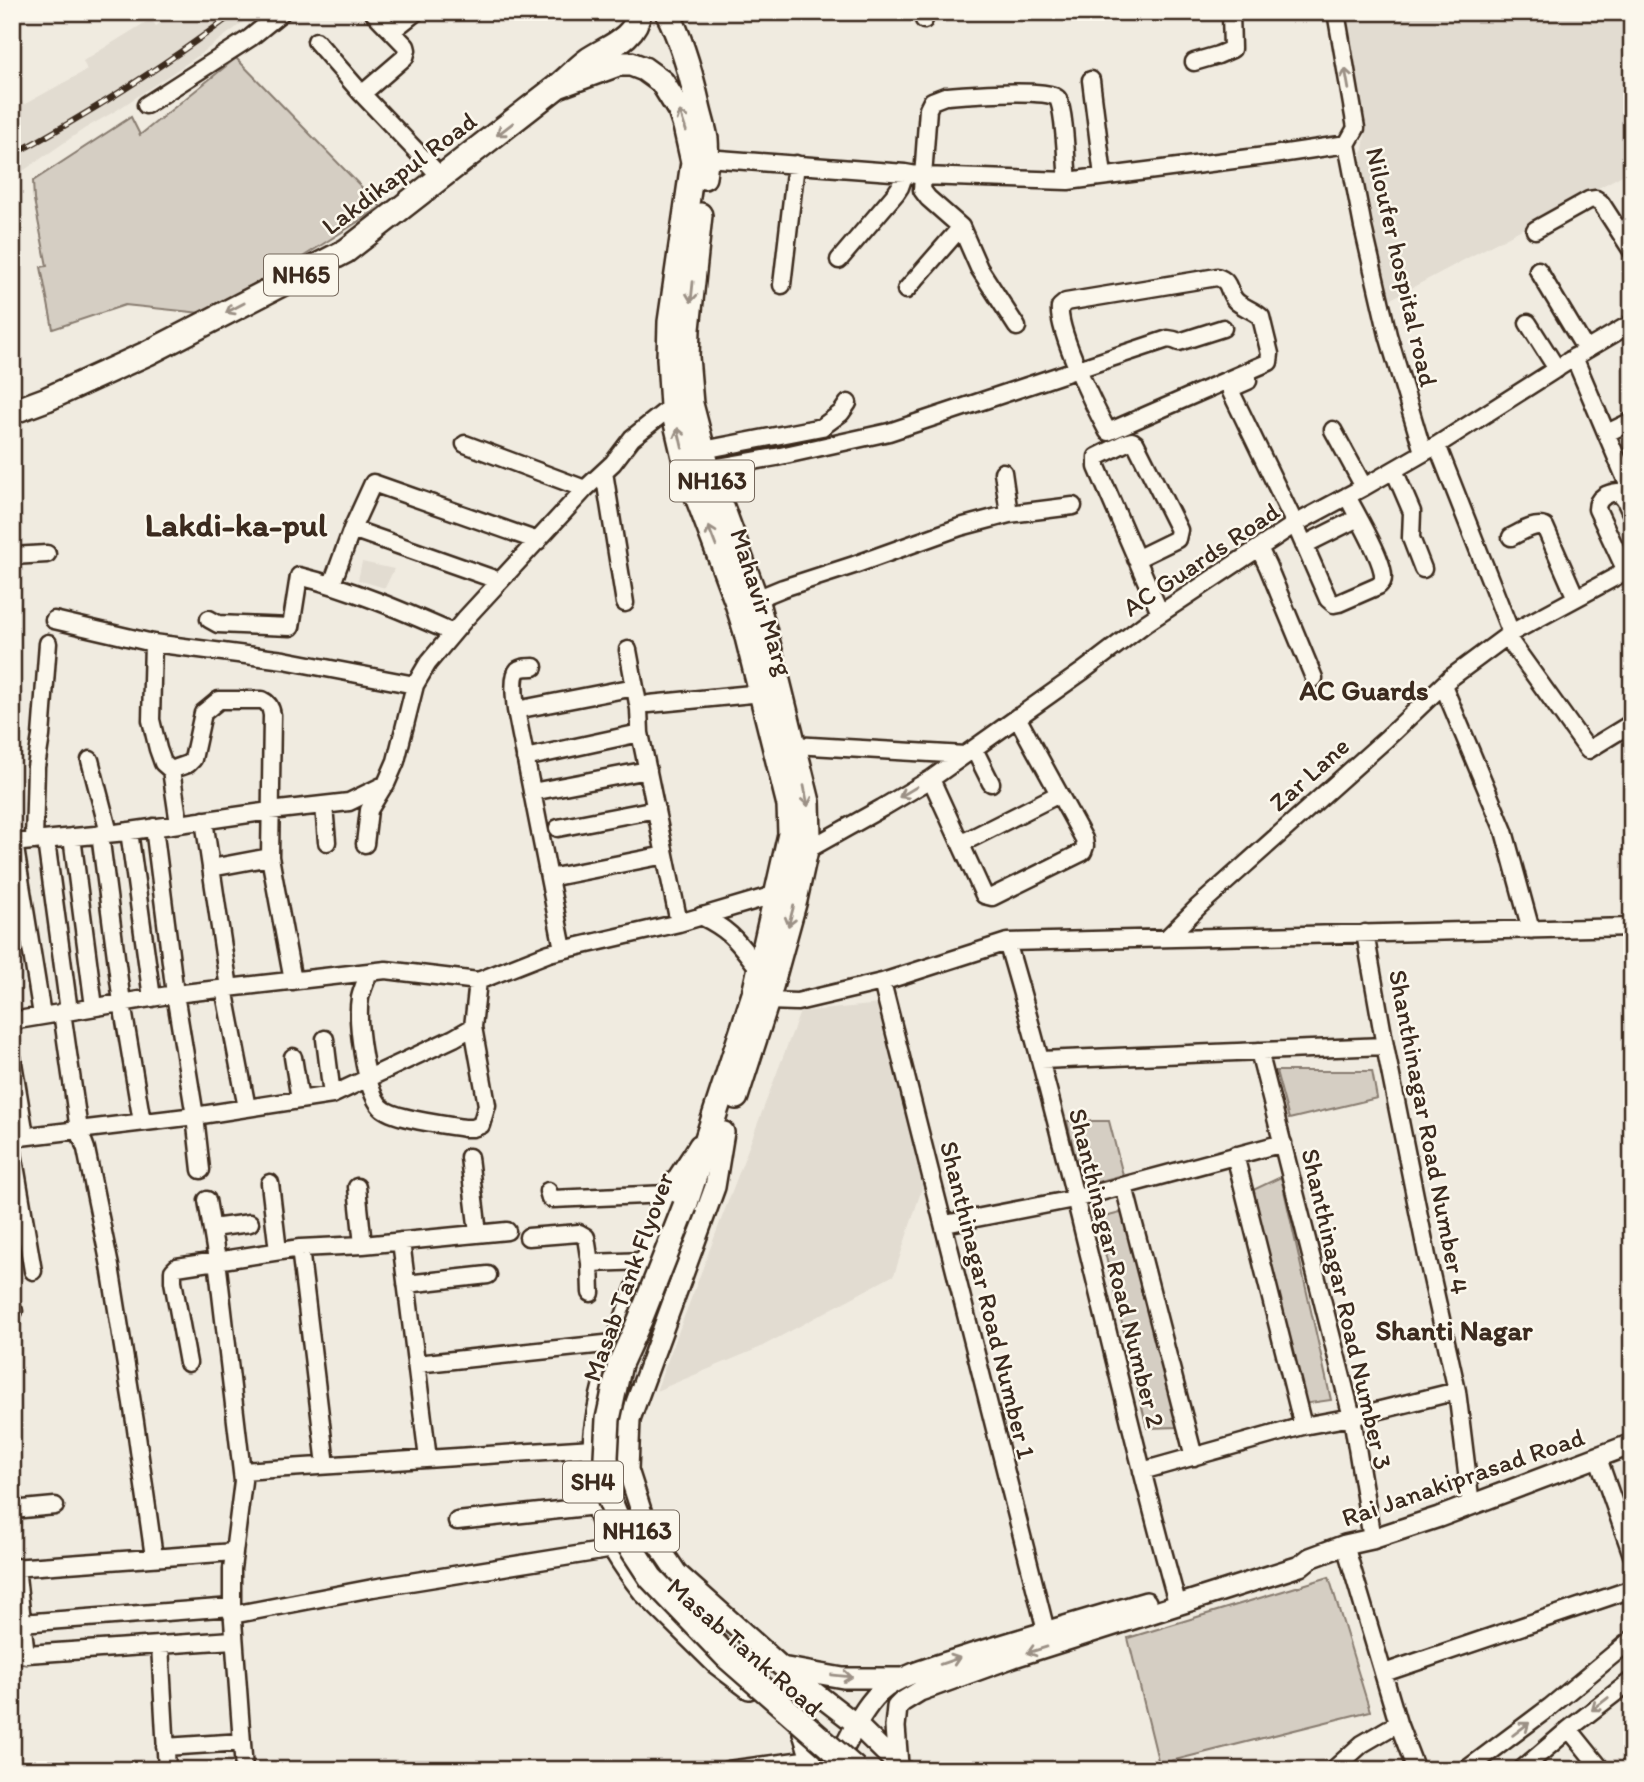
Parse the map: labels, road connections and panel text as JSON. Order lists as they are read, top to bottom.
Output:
{
  "streets": {
    "highway": [
      "Lakdikapul Road",
      "NH65",
      "NH163",
      "Mahavir Marg",
      "Masab Tank Flyover"
    ],
    "main road": ["Rai Janakiprasad Road", "SH4", "Masab Tank Road"],
    "street": [
      "Niloufer hospital road",
      "AC Guards Road",
      "Zar Lane",
      "Shanthinagar Road Number 4",
      "Shanthinagar Road Number 2",
      "Shanthinagar Road Number 1",
      "Shanthinagar Road Number 3"
    ]
  },
  "crossings": [
    ["Lakdikapul Road", "Mahavir Marg"],
    ["Niloufer hospital road", "AC Guards Road"],
    ["Niloufer hospital road", "Zar Lane"],
    ["NH163", "Mahavir Marg"],
    ["AC Guards Road", "Mahavir Marg"],
    ["Mahavir Marg", "Masab Tank Flyover"],
    ["Mahavir Marg", "Masab Tank Road"],
    ["Shanthinagar Road Number 4", "Rai Janakiprasad Road"],
    ["Shanthinagar Road Number 2", "Rai Janakiprasad Road"],
    ["Masab Tank Flyover", "Masab Tank Road"],
    ["Shanthinagar Road Number 3", "Rai Janakiprasad Road"]
  ],
  "one_way": ["Lakdikapul Road"],
  "districts": ["Lakdi-ka-pul", "AC Guards", "Shanti Nagar"]
}
